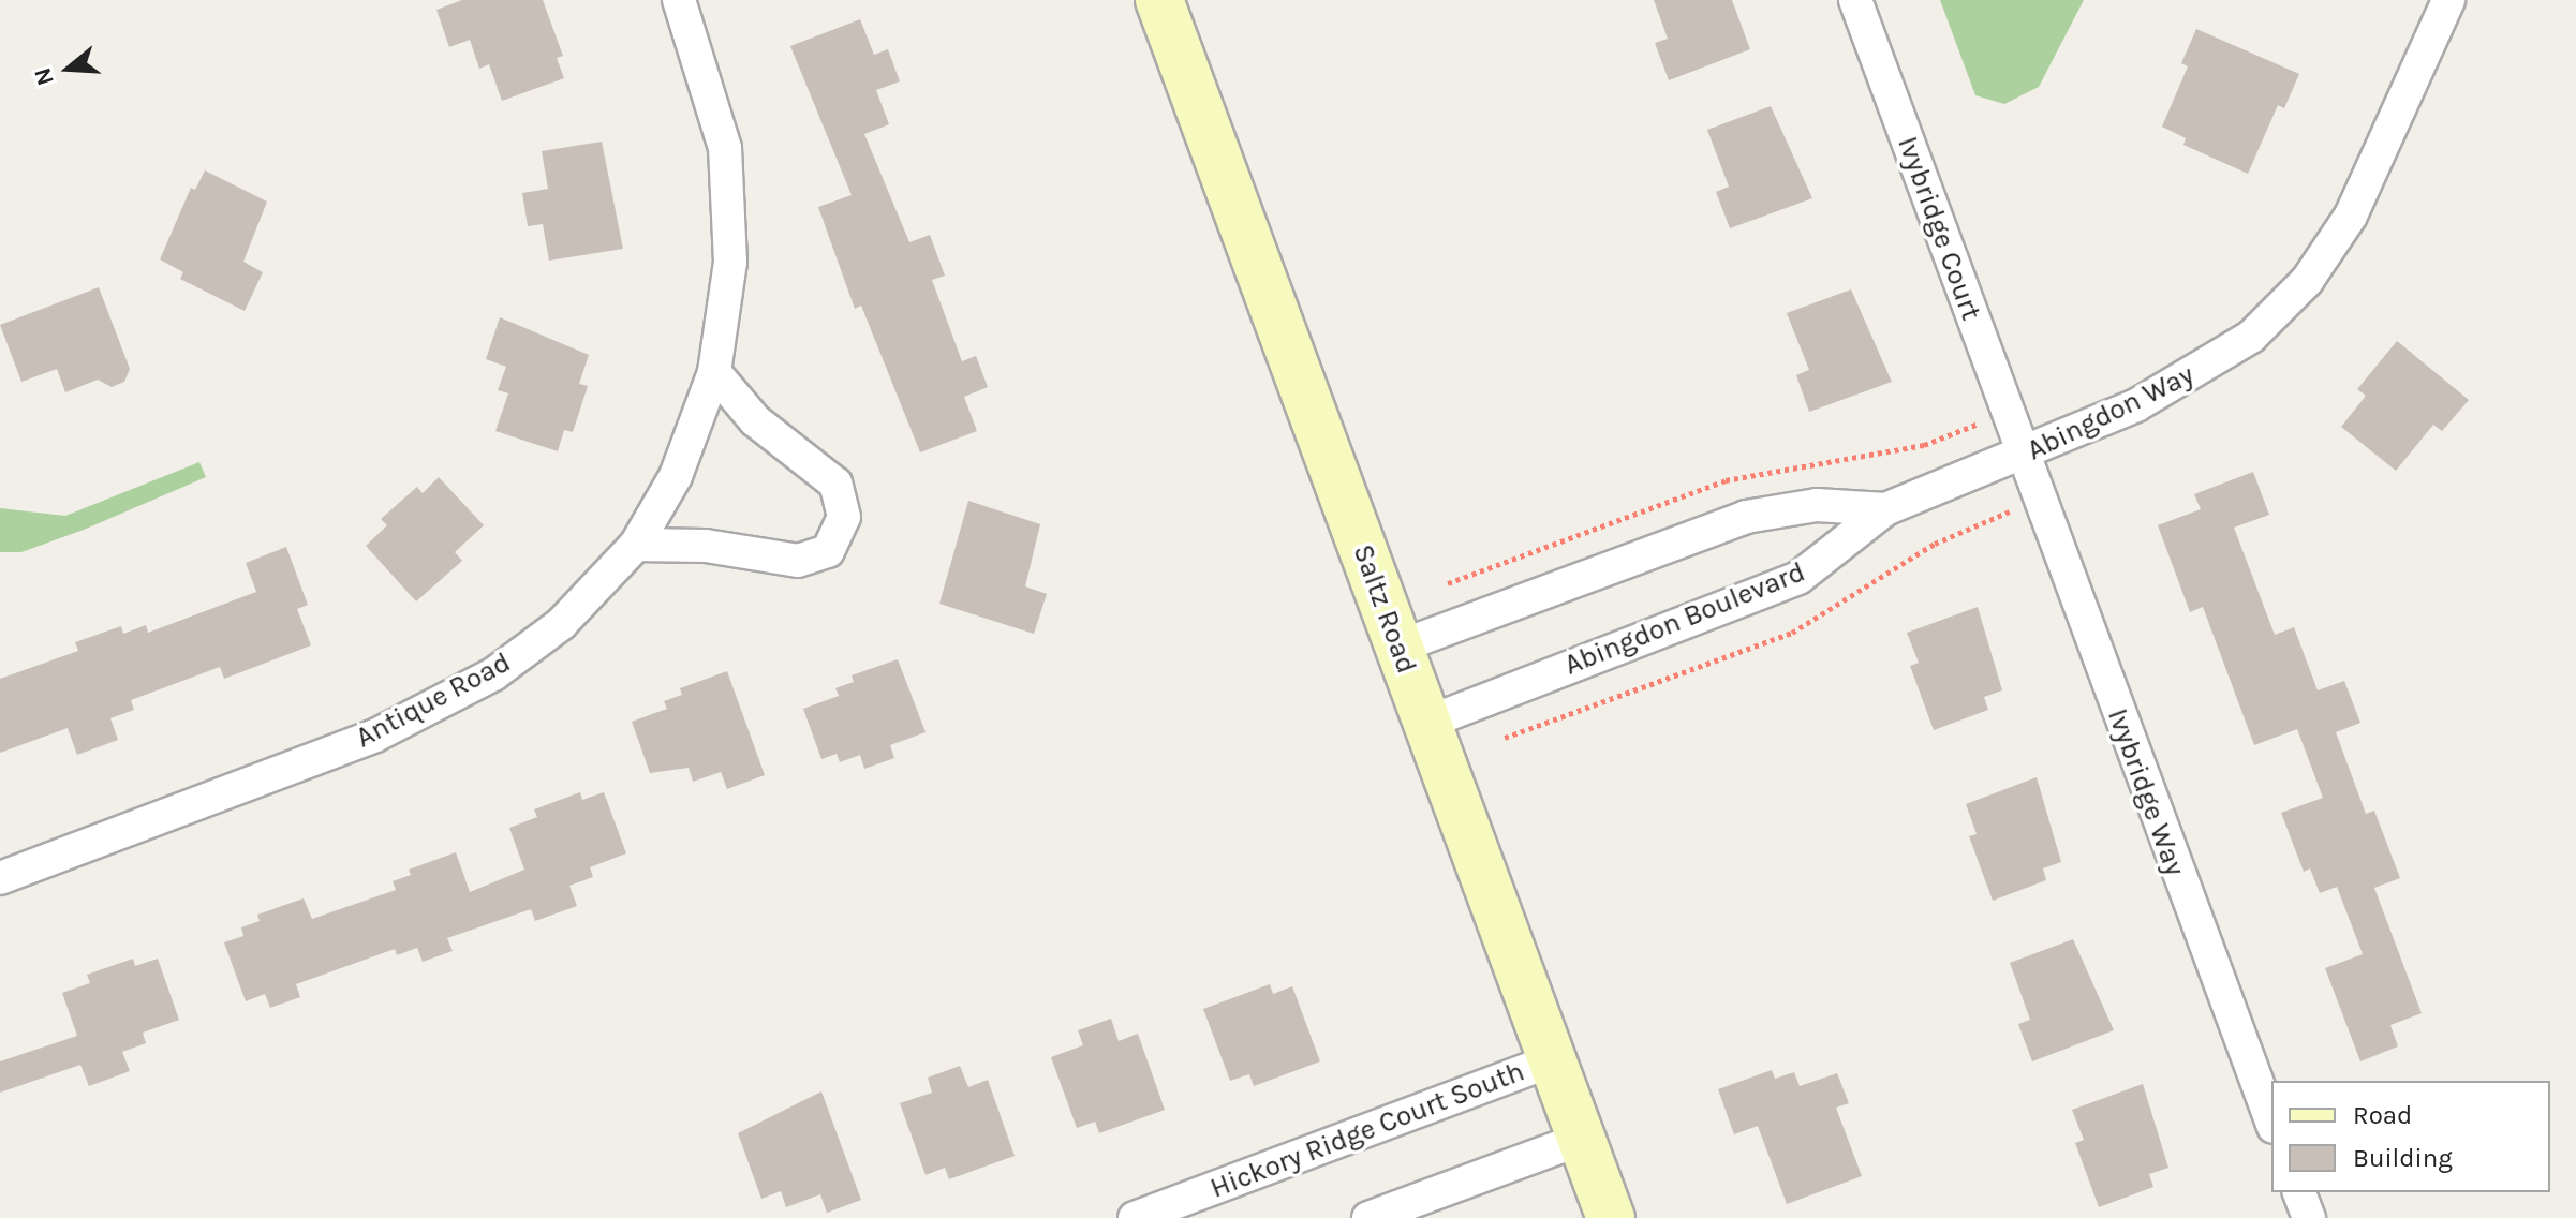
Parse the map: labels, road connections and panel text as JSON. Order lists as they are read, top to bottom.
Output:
{
  "streets": {
    "street": [
      "Ivybridge Court",
      "Abingdon Way",
      "Saltz Road",
      "Abingdon Boulevard",
      "Antique Road",
      "Ivybridge Way",
      "Hickory Ridge Court South"
    ]
  },
  "crossings": [
    ["Ivybridge Court", "Abingdon Way"],
    ["Ivybridge Court", "Ivybridge Way"],
    ["Abingdon Way", "Abingdon Boulevard"],
    ["Abingdon Way", "Ivybridge Way"],
    ["Saltz Road", "Abingdon Boulevard"],
    ["Saltz Road", "Hickory Ridge Court South"]
  ],
  "legend": ["Road", "Building"],
  "north": "left"
}
